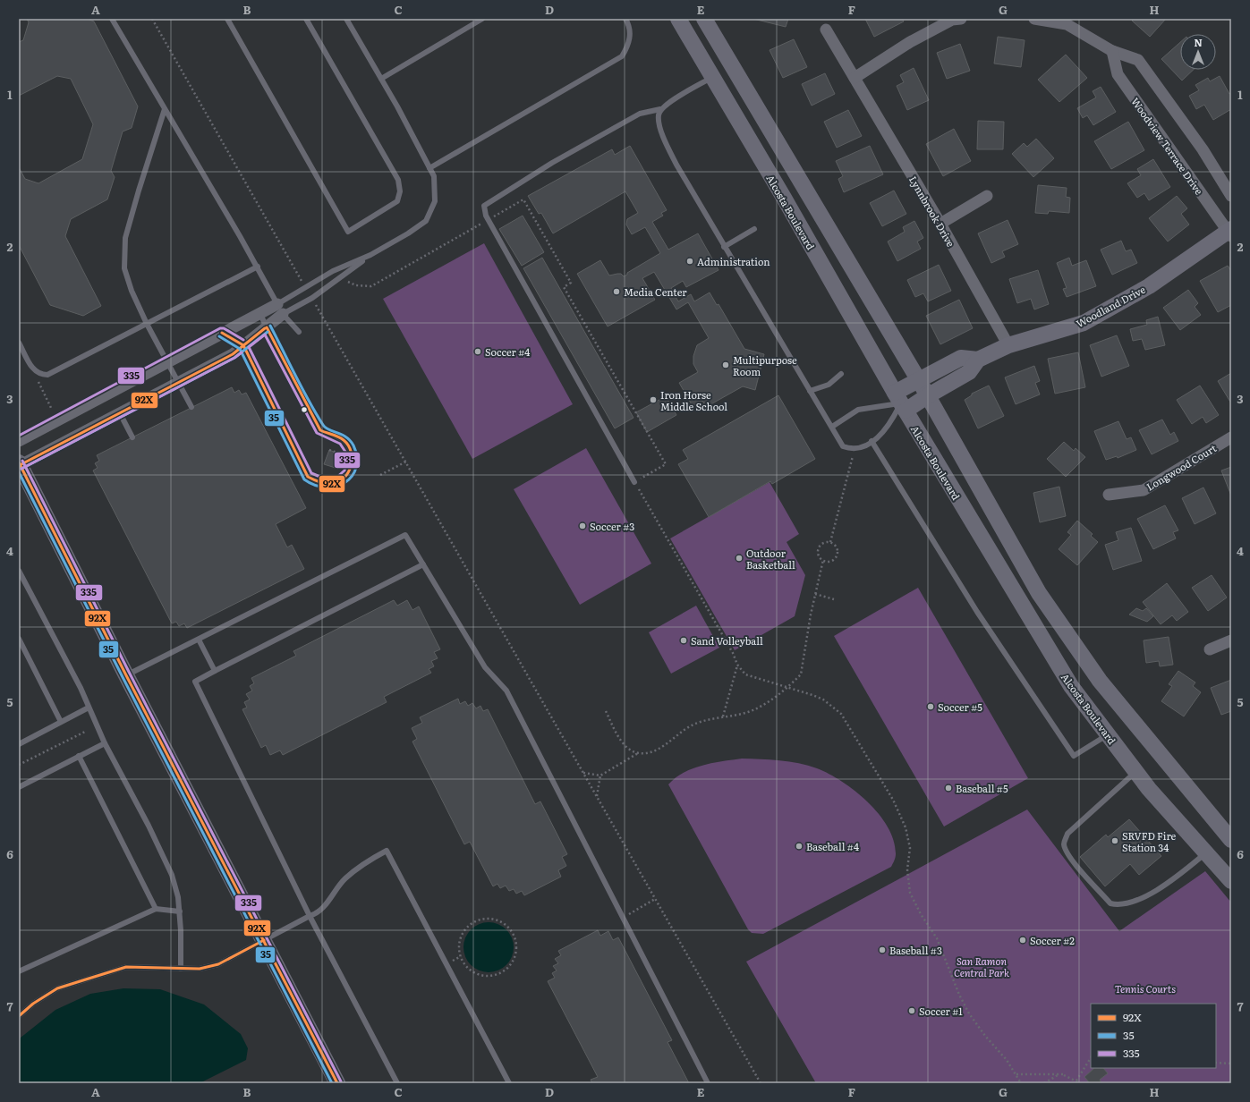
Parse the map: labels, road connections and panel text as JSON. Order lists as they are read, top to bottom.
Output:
{
  "streets": {
    "main road": ["Alcosta Boulevard", "Woodland Drive"],
    "street": ["Woodview Terrace Drive", "Lynnbrook Drive", "Longwood Court"]
  },
  "crossings": [
    ["Woodview Terrace Drive", "Woodland Drive"],
    ["Lynnbrook Drive", "Woodland Drive"],
    ["Alcosta Boulevard", "Woodland Drive"]
  ],
  "parks": ["San Ramon Central Park", "Tennis Courts"],
  "places": [
    "Administration",
    "Media Center",
    "Soccer #4",
    "Multipurpose Room",
    "Iron Horse Middle School",
    "Soccer #3",
    "Outdoor Basketball",
    "Sand Volleyball",
    "Soccer #5",
    "Baseball #5",
    "SRVFD Fire Station 34",
    "Baseball #4",
    "Soccer #2",
    "Baseball #3",
    "Soccer #1"
  ],
  "lines": ["transit line 35", "transit line 92X", "transit line 335"],
  "legend": ["92X", "35", "335"],
  "north": "top",
  "grid": {
    "columns": [
      "A",
      "B",
      "C",
      "D",
      "E",
      "F",
      "G",
      "H"
    ],
    "rows": [
      "1",
      "2",
      "3",
      "4",
      "5",
      "6",
      "7"
    ]
  }
}
